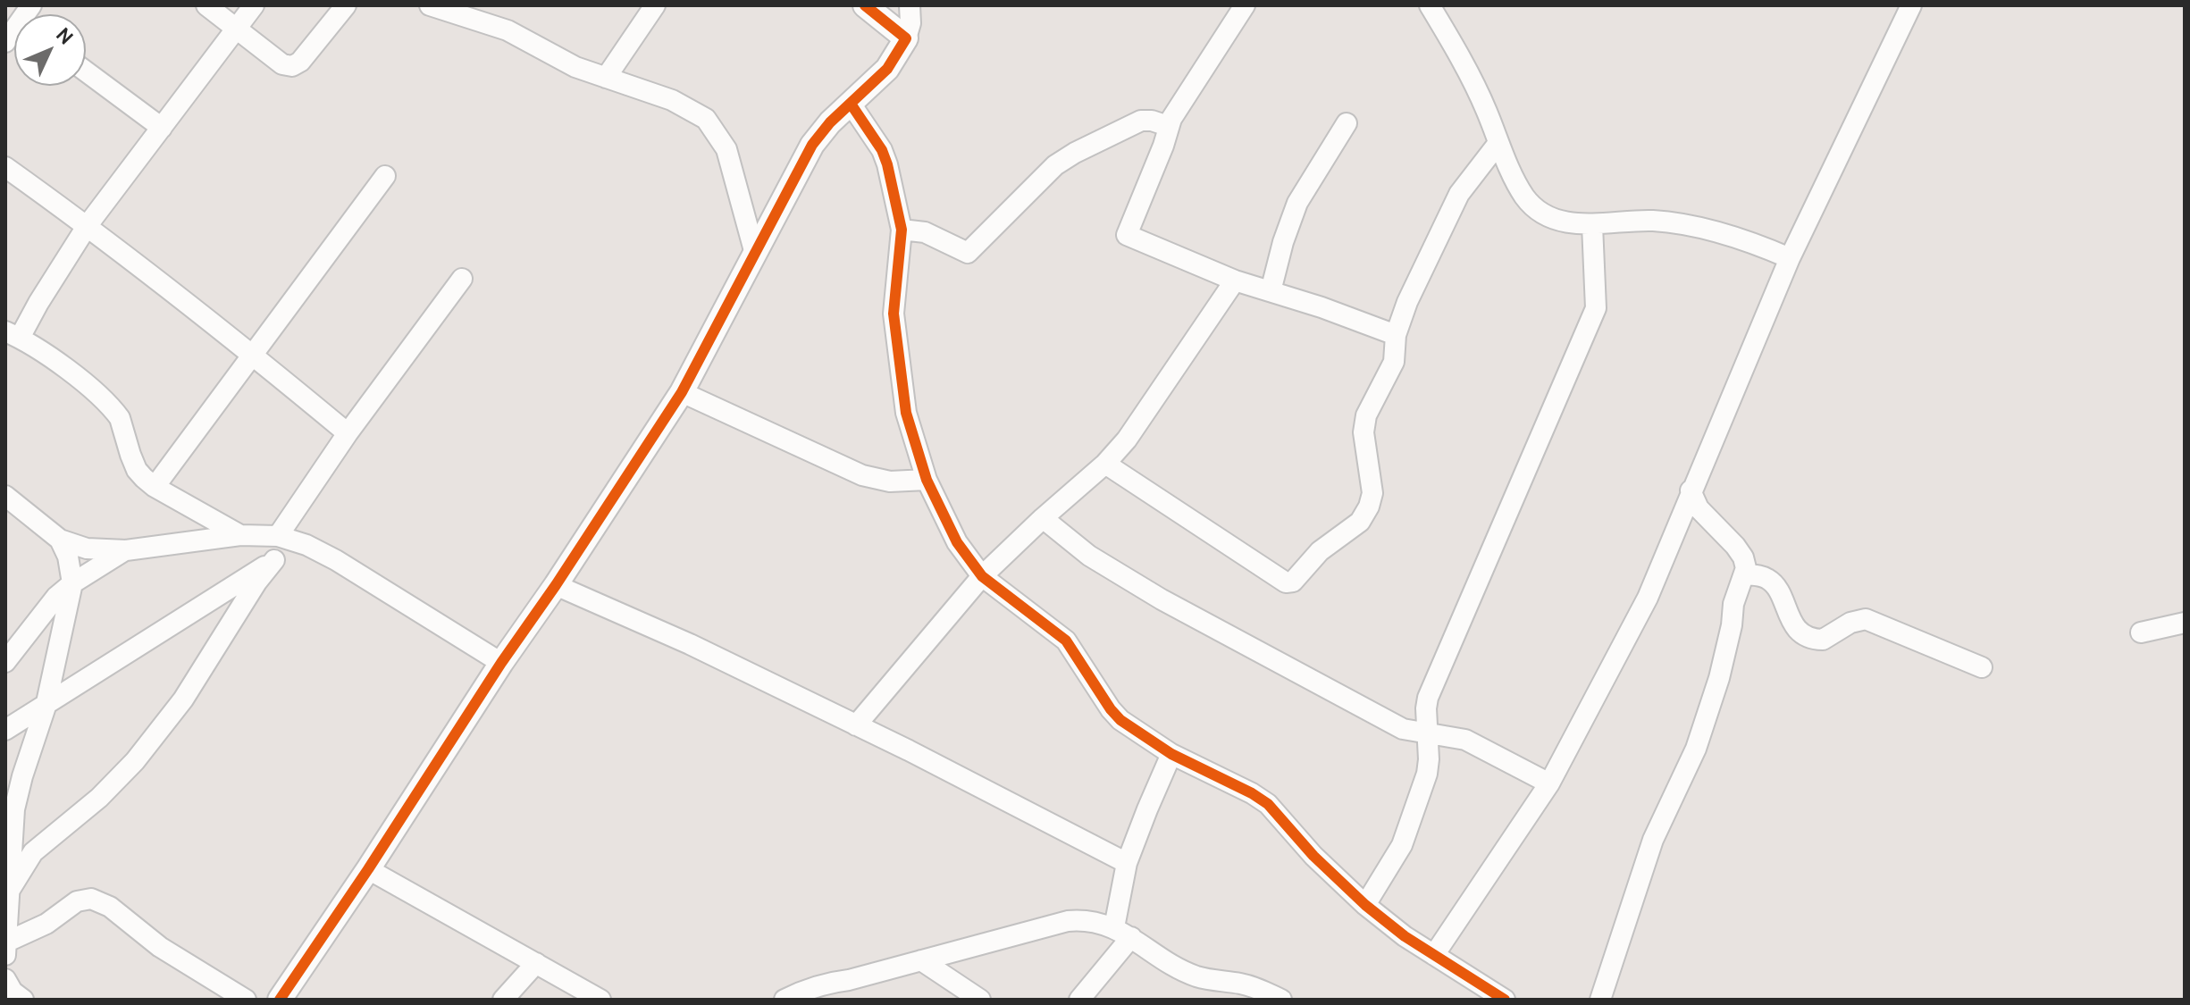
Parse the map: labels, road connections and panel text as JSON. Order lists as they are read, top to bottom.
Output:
{
  "north": "top right"
}
